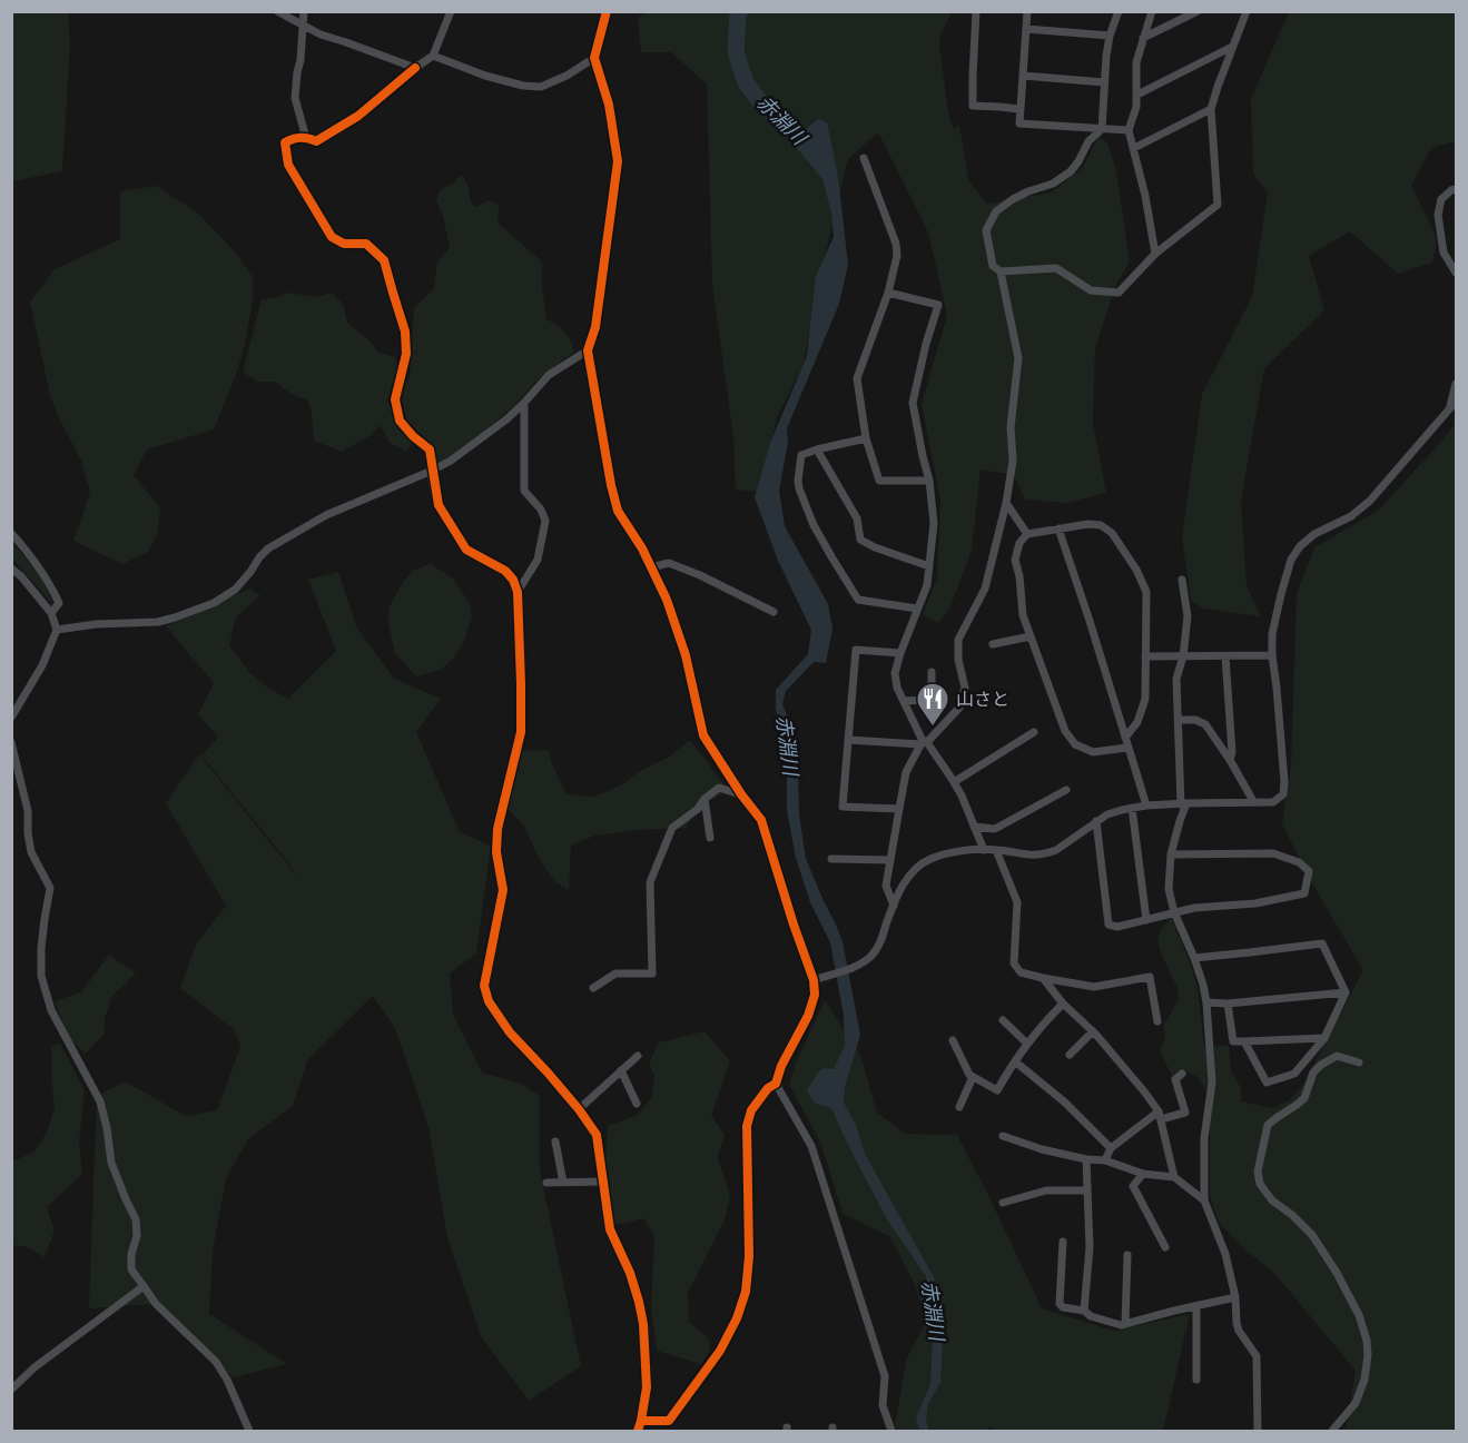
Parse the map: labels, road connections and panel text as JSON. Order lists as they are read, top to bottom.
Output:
{
  "water": ["赤淵川"],
  "places": {
    "restaurant": ["山さと"]
  }
}
